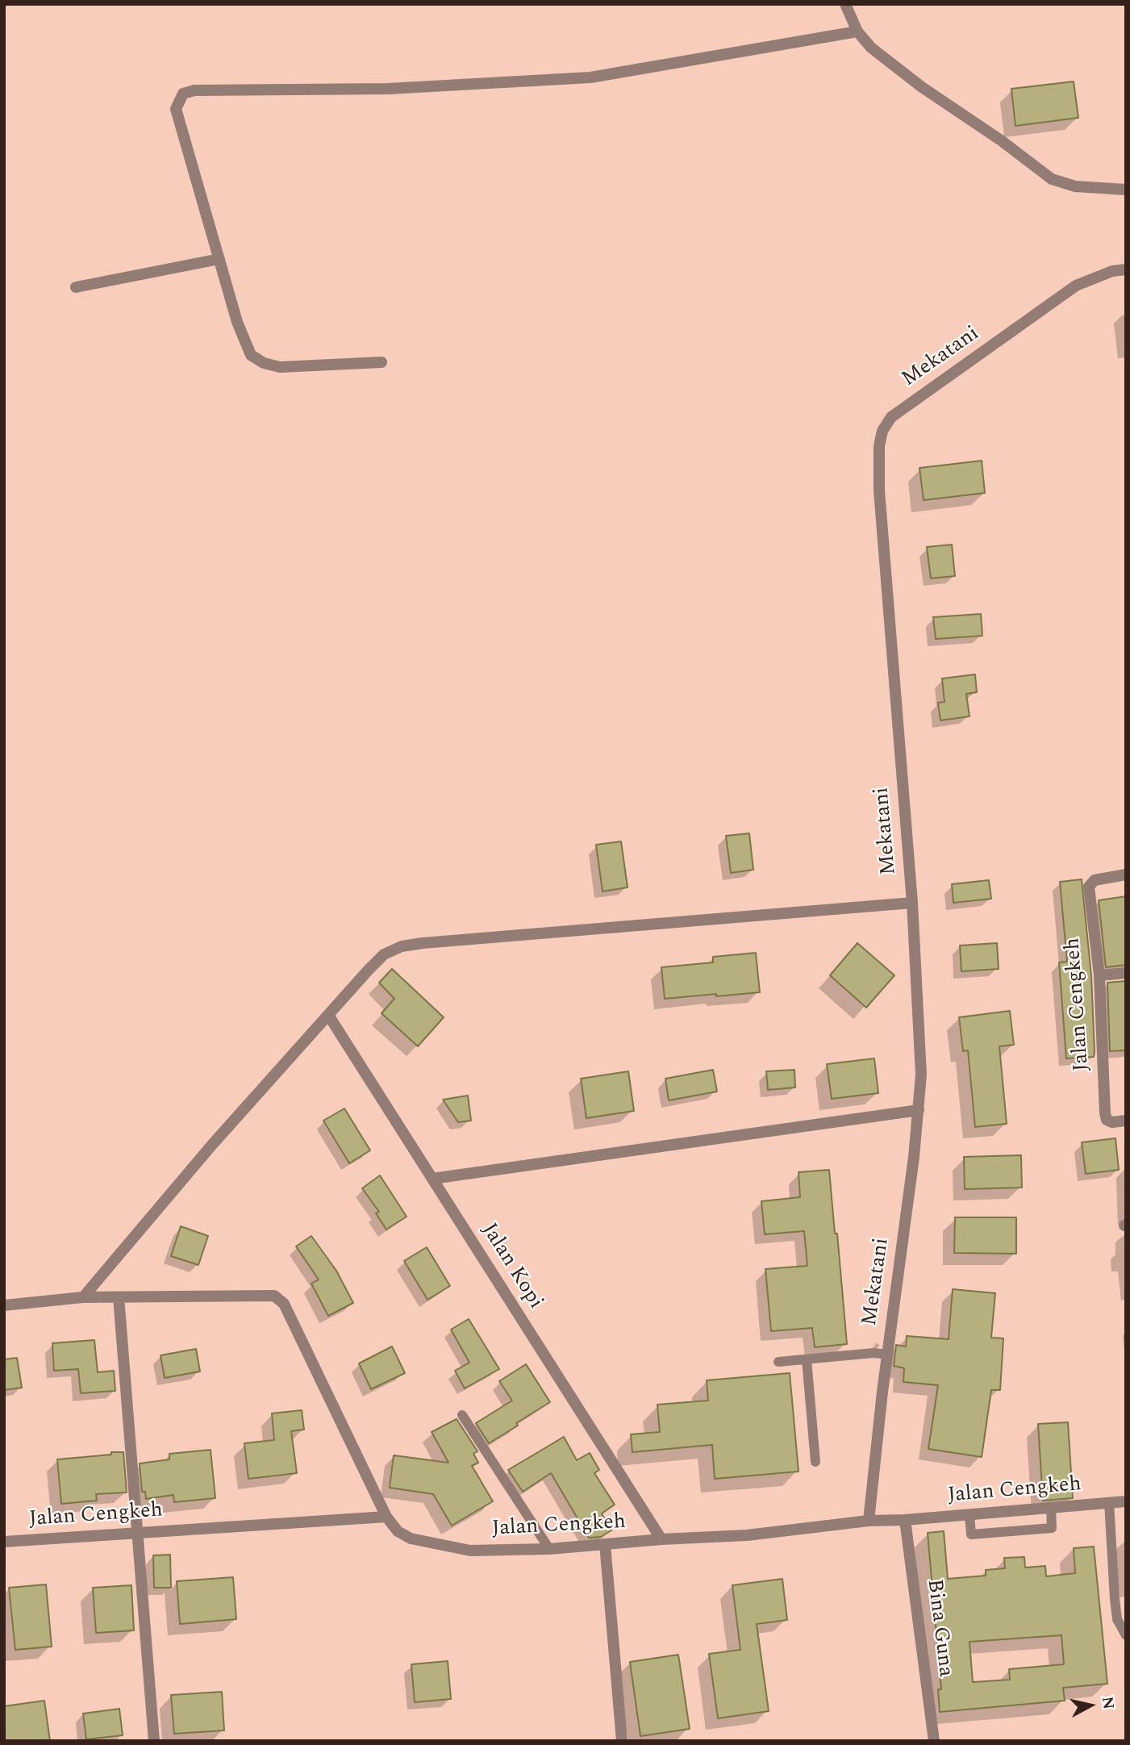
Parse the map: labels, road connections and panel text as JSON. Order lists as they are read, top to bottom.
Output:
{
  "streets": {
    "street": [
      "Mekatani",
      "Jalan Cengkeh",
      "Jalan Kopi",
      "Bina Guna"
    ]
  },
  "crossings": [
    ["Mekatani", "Jalan Cengkeh"],
    ["Jalan Cengkeh", "Jalan Kopi"],
    ["Jalan Cengkeh", "Bina Guna"]
  ],
  "north": "right"
}
